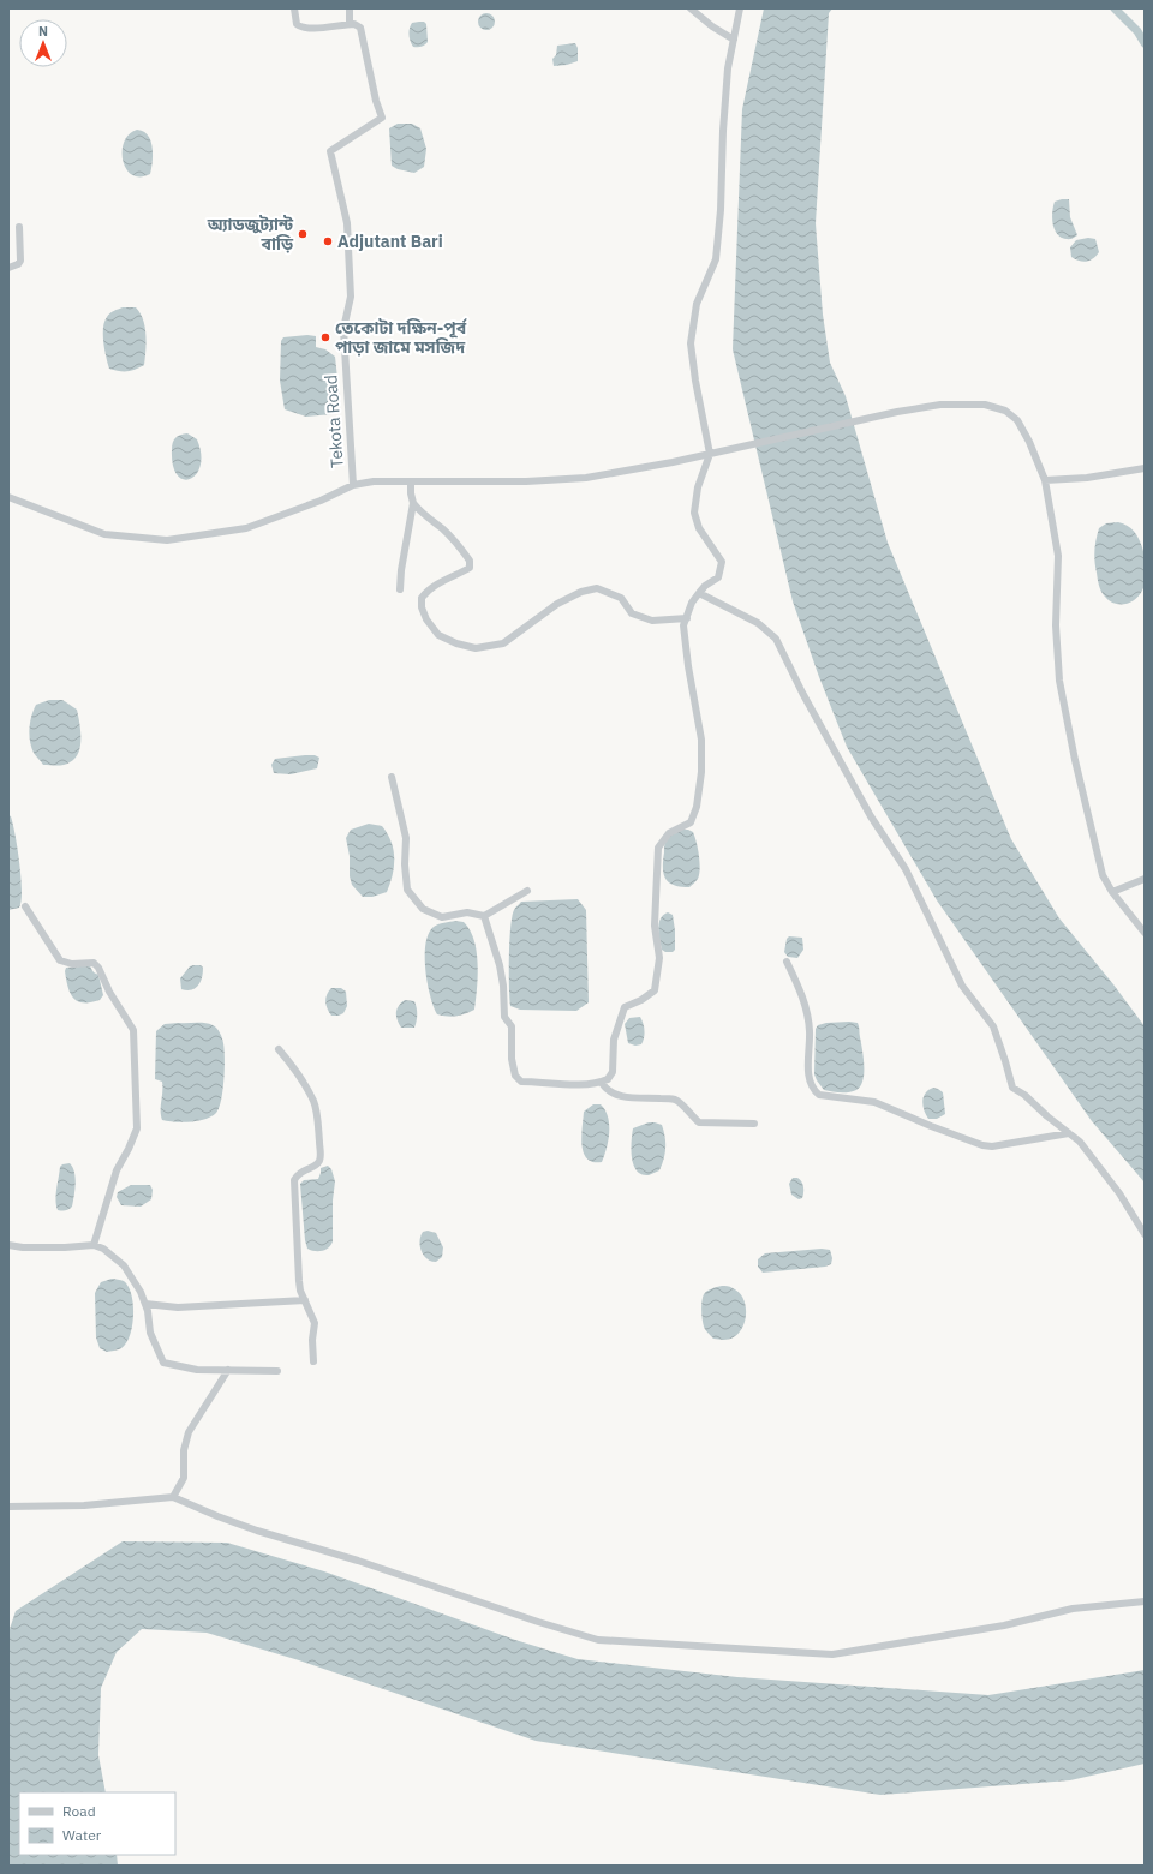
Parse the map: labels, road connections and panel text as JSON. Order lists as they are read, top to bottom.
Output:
{
  "streets": {
    "street": ["Tekota Road"]
  },
  "places": ["অ্যাডজুট্যান্ট বাড়ি", "Adjutant Bari", "তেকোটা দক্ষিন-পূর্ব পাড়া জামে মসজিদ"],
  "legend": ["Road", "Water"],
  "north": "top"
}
